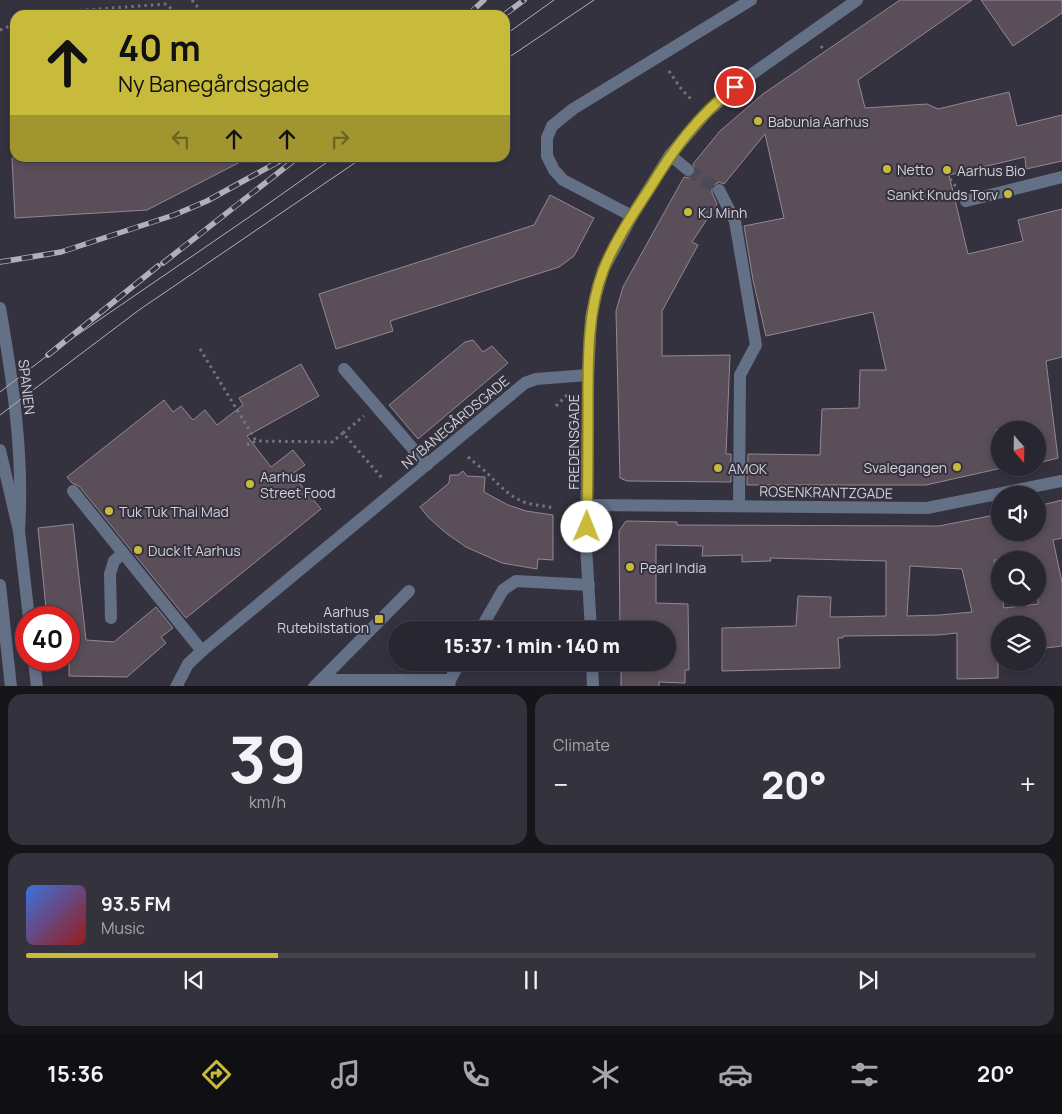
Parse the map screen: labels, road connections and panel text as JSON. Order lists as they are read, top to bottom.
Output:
{
  "streets": {
    "street": [
      "SPANIEN",
      "NY BANEGÅRDSGADE",
      "FREDENSGADE",
      "ROSENKRANTZGADE"
    ]
  },
  "crossings": [
    ["NY BANEGÅRDSGADE", "FREDENSGADE"],
    ["FREDENSGADE", "ROSENKRANTZGADE"]
  ],
  "places": {
    "other": [
      "Babunia Aarhus",
      "Netto",
      "Aarhus Bio",
      "Sankt Knuds Torv",
      "KJ Minh",
      "Svalegangen",
      "AMOK",
      "Aarhus Street Food",
      "Tuk Tuk Thai Mad",
      "Duck It Aarhus",
      "Pearl India"
    ],
    "transit": ["Aarhus Rutebilstation"]
  },
  "north": "bottom",
  "page": {
    "turn": ["40 m", "Ny Banegårdsgade"],
    "limit": "40",
    "trip": "15:37 · 1 min · 140 m",
    "tile": [
      ["39", "km/h"],
      "Climate"
    ],
    "heat": ["−", "20°", "+"],
    "song": ["93.5 FM", "Music"],
    "tabs": ["15:36", "20°"]
  }
}
